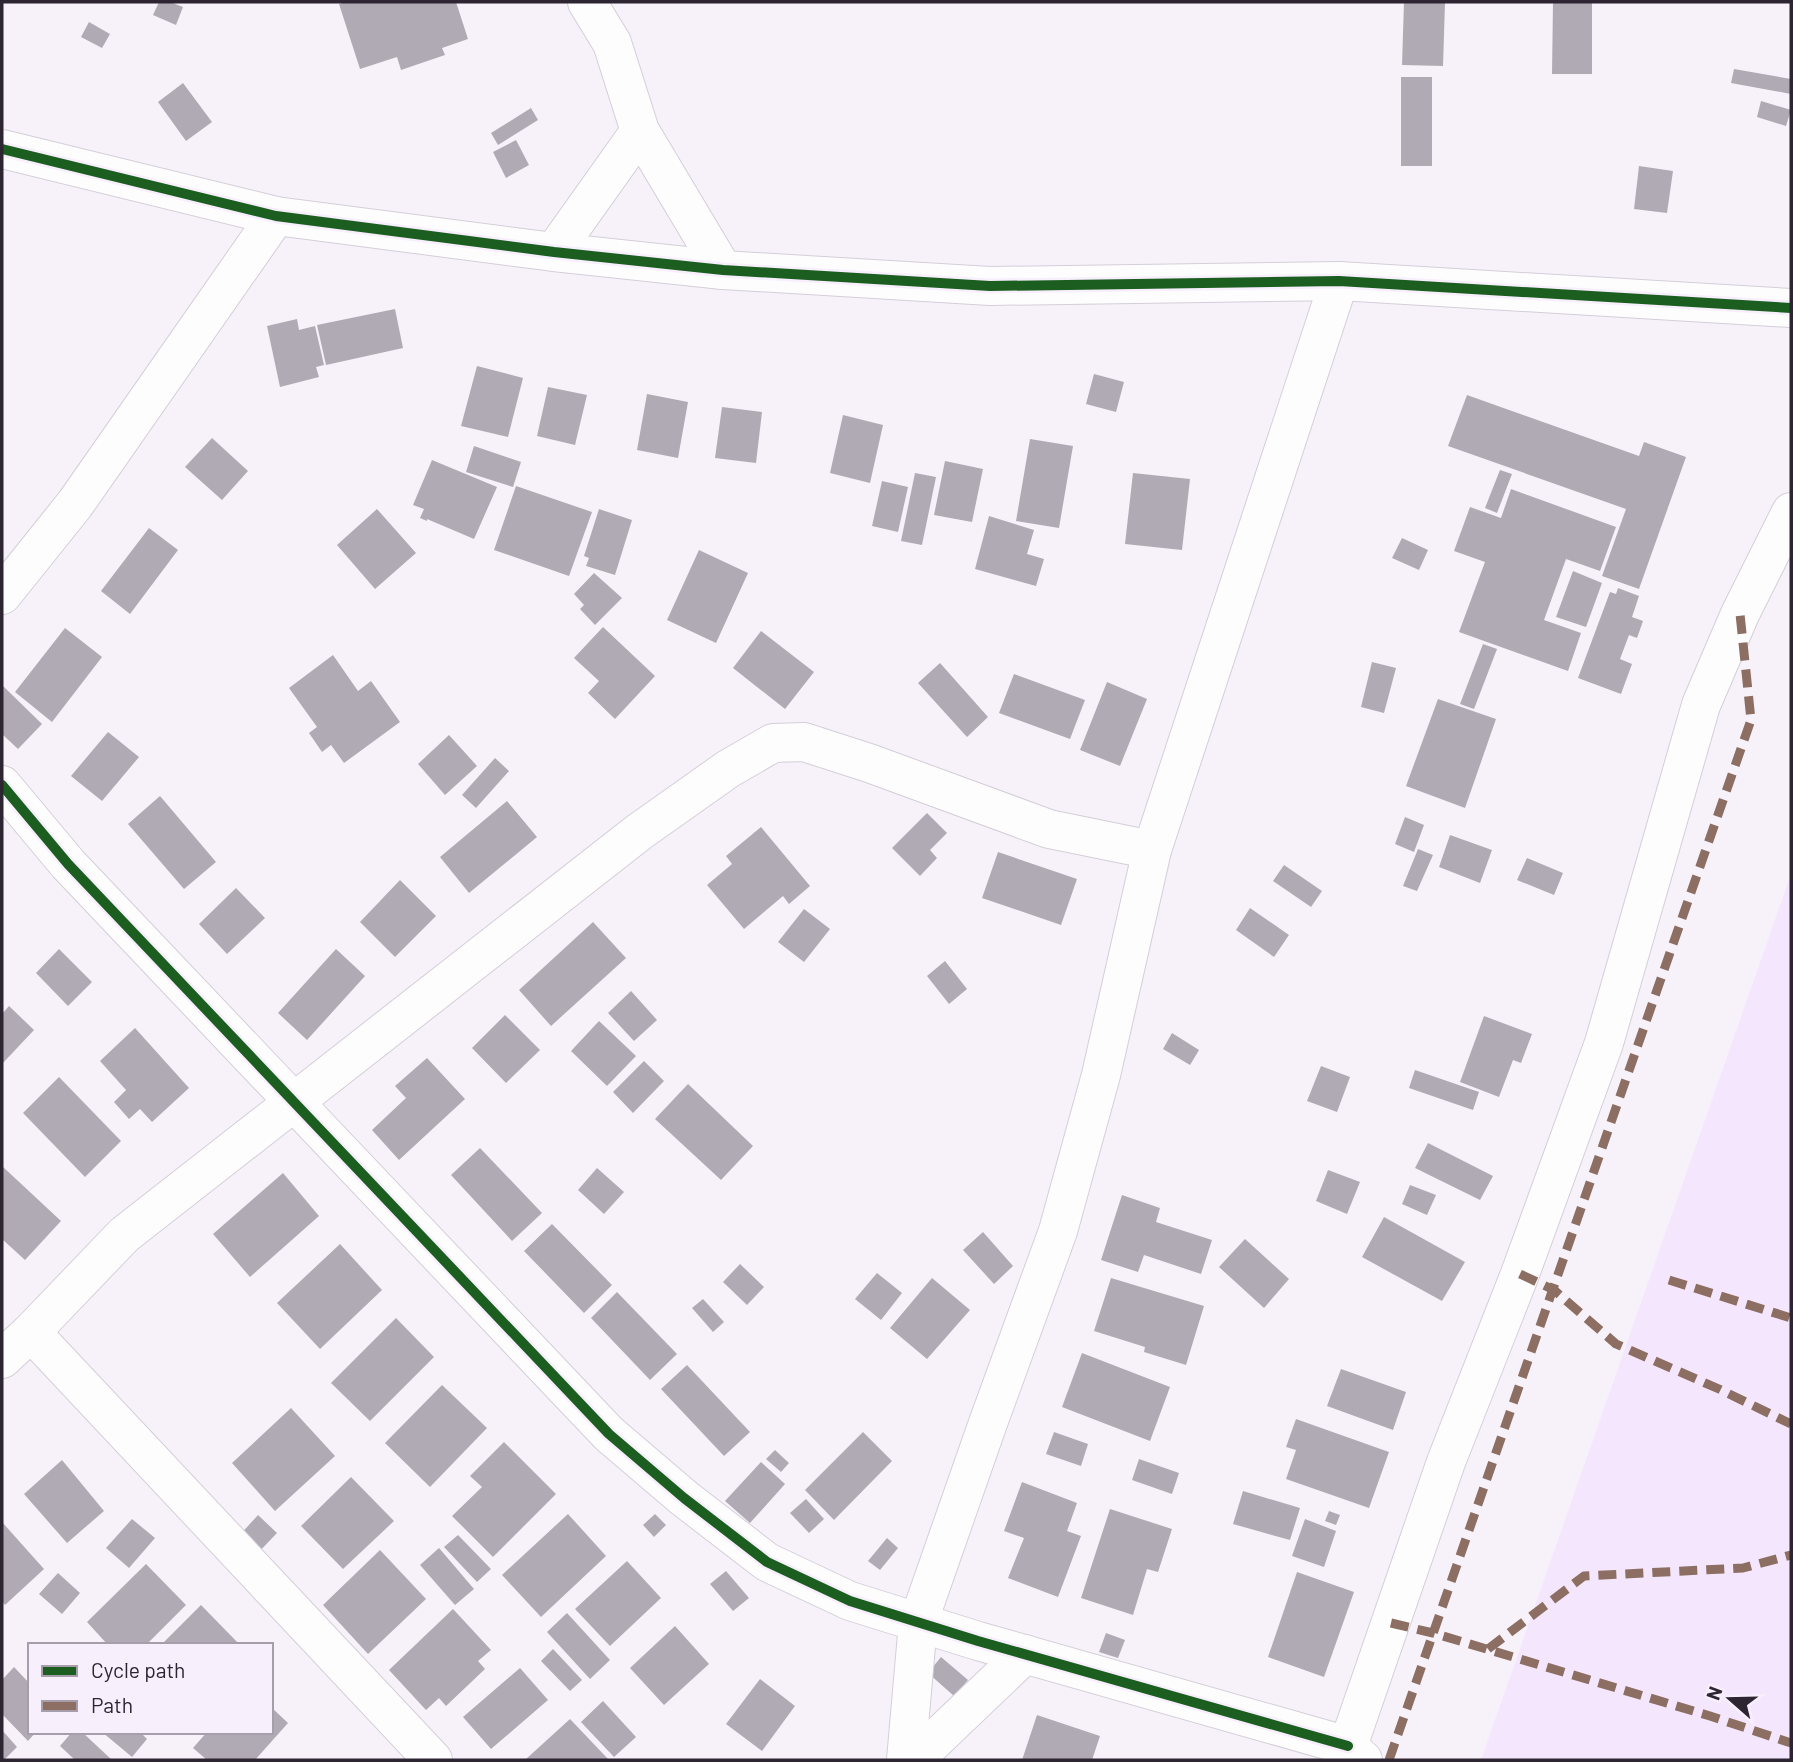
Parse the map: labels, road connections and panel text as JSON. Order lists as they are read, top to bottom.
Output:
{
  "legend": ["Cycle path", "Path"],
  "north": "left"
}
